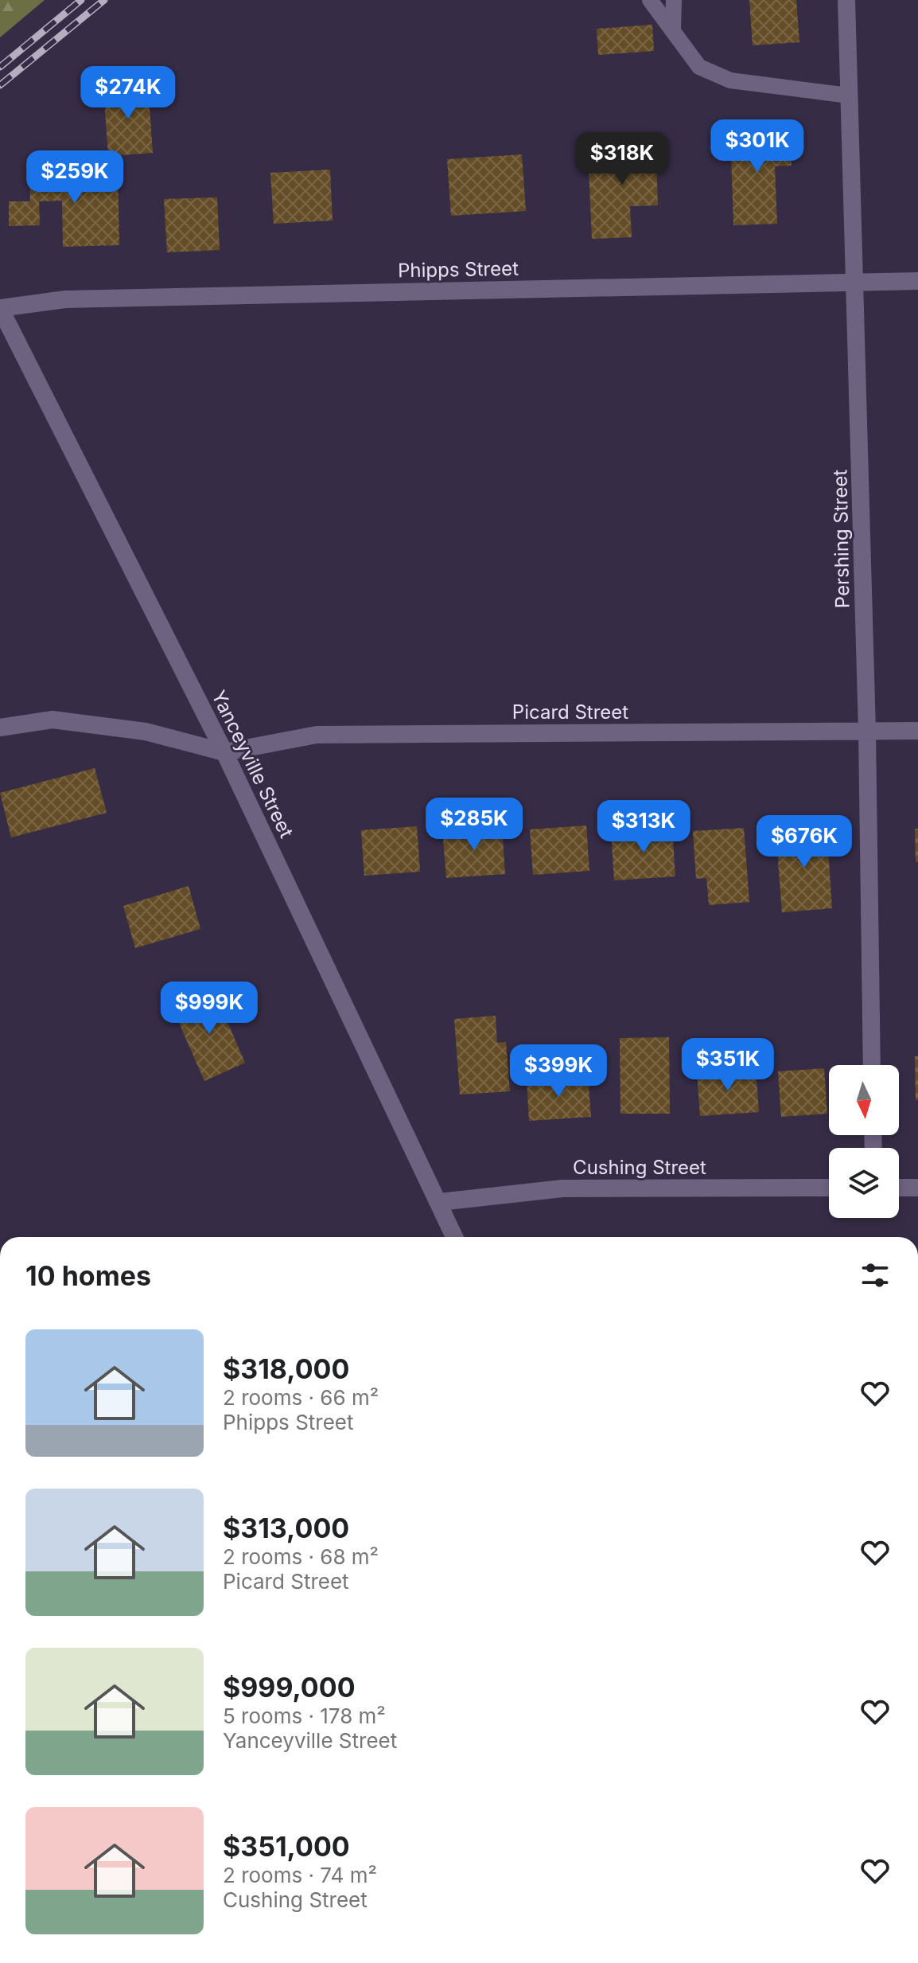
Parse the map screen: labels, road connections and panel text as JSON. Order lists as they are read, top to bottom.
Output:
{
  "streets": {
    "street": [
      "Phipps Street",
      "Pershing Street",
      "Picard Street",
      "Yanceyville Street",
      "Cushing Street"
    ]
  },
  "crossings": [
    ["Phipps Street", "Pershing Street"],
    ["Phipps Street", "Yanceyville Street"],
    ["Pershing Street", "Picard Street"],
    ["Picard Street", "Yanceyville Street"],
    ["Yanceyville Street", "Cushing Street"]
  ],
  "north": "bottom",
  "page": {
    "price": [
      "$274K",
      "$301K",
      "$318K",
      "$259K",
      "$285K",
      "$313K",
      "$676K",
      "$999K",
      "$351K",
      "$399K"
    ],
    "heading": "10 homes",
    "list": [
      {
        "name": "$318,000",
        "note": "2 rooms · 66 m² · Phipps Street"
      },
      {
        "name": "$313,000",
        "note": "2 rooms · 68 m² · Picard Street"
      },
      {
        "name": "$999,000",
        "note": "5 rooms · 178 m² · Yanceyville Street"
      },
      {
        "name": "$351,000",
        "note": "2 rooms · 74 m² · Cushing Street"
      }
    ]
  }
}
